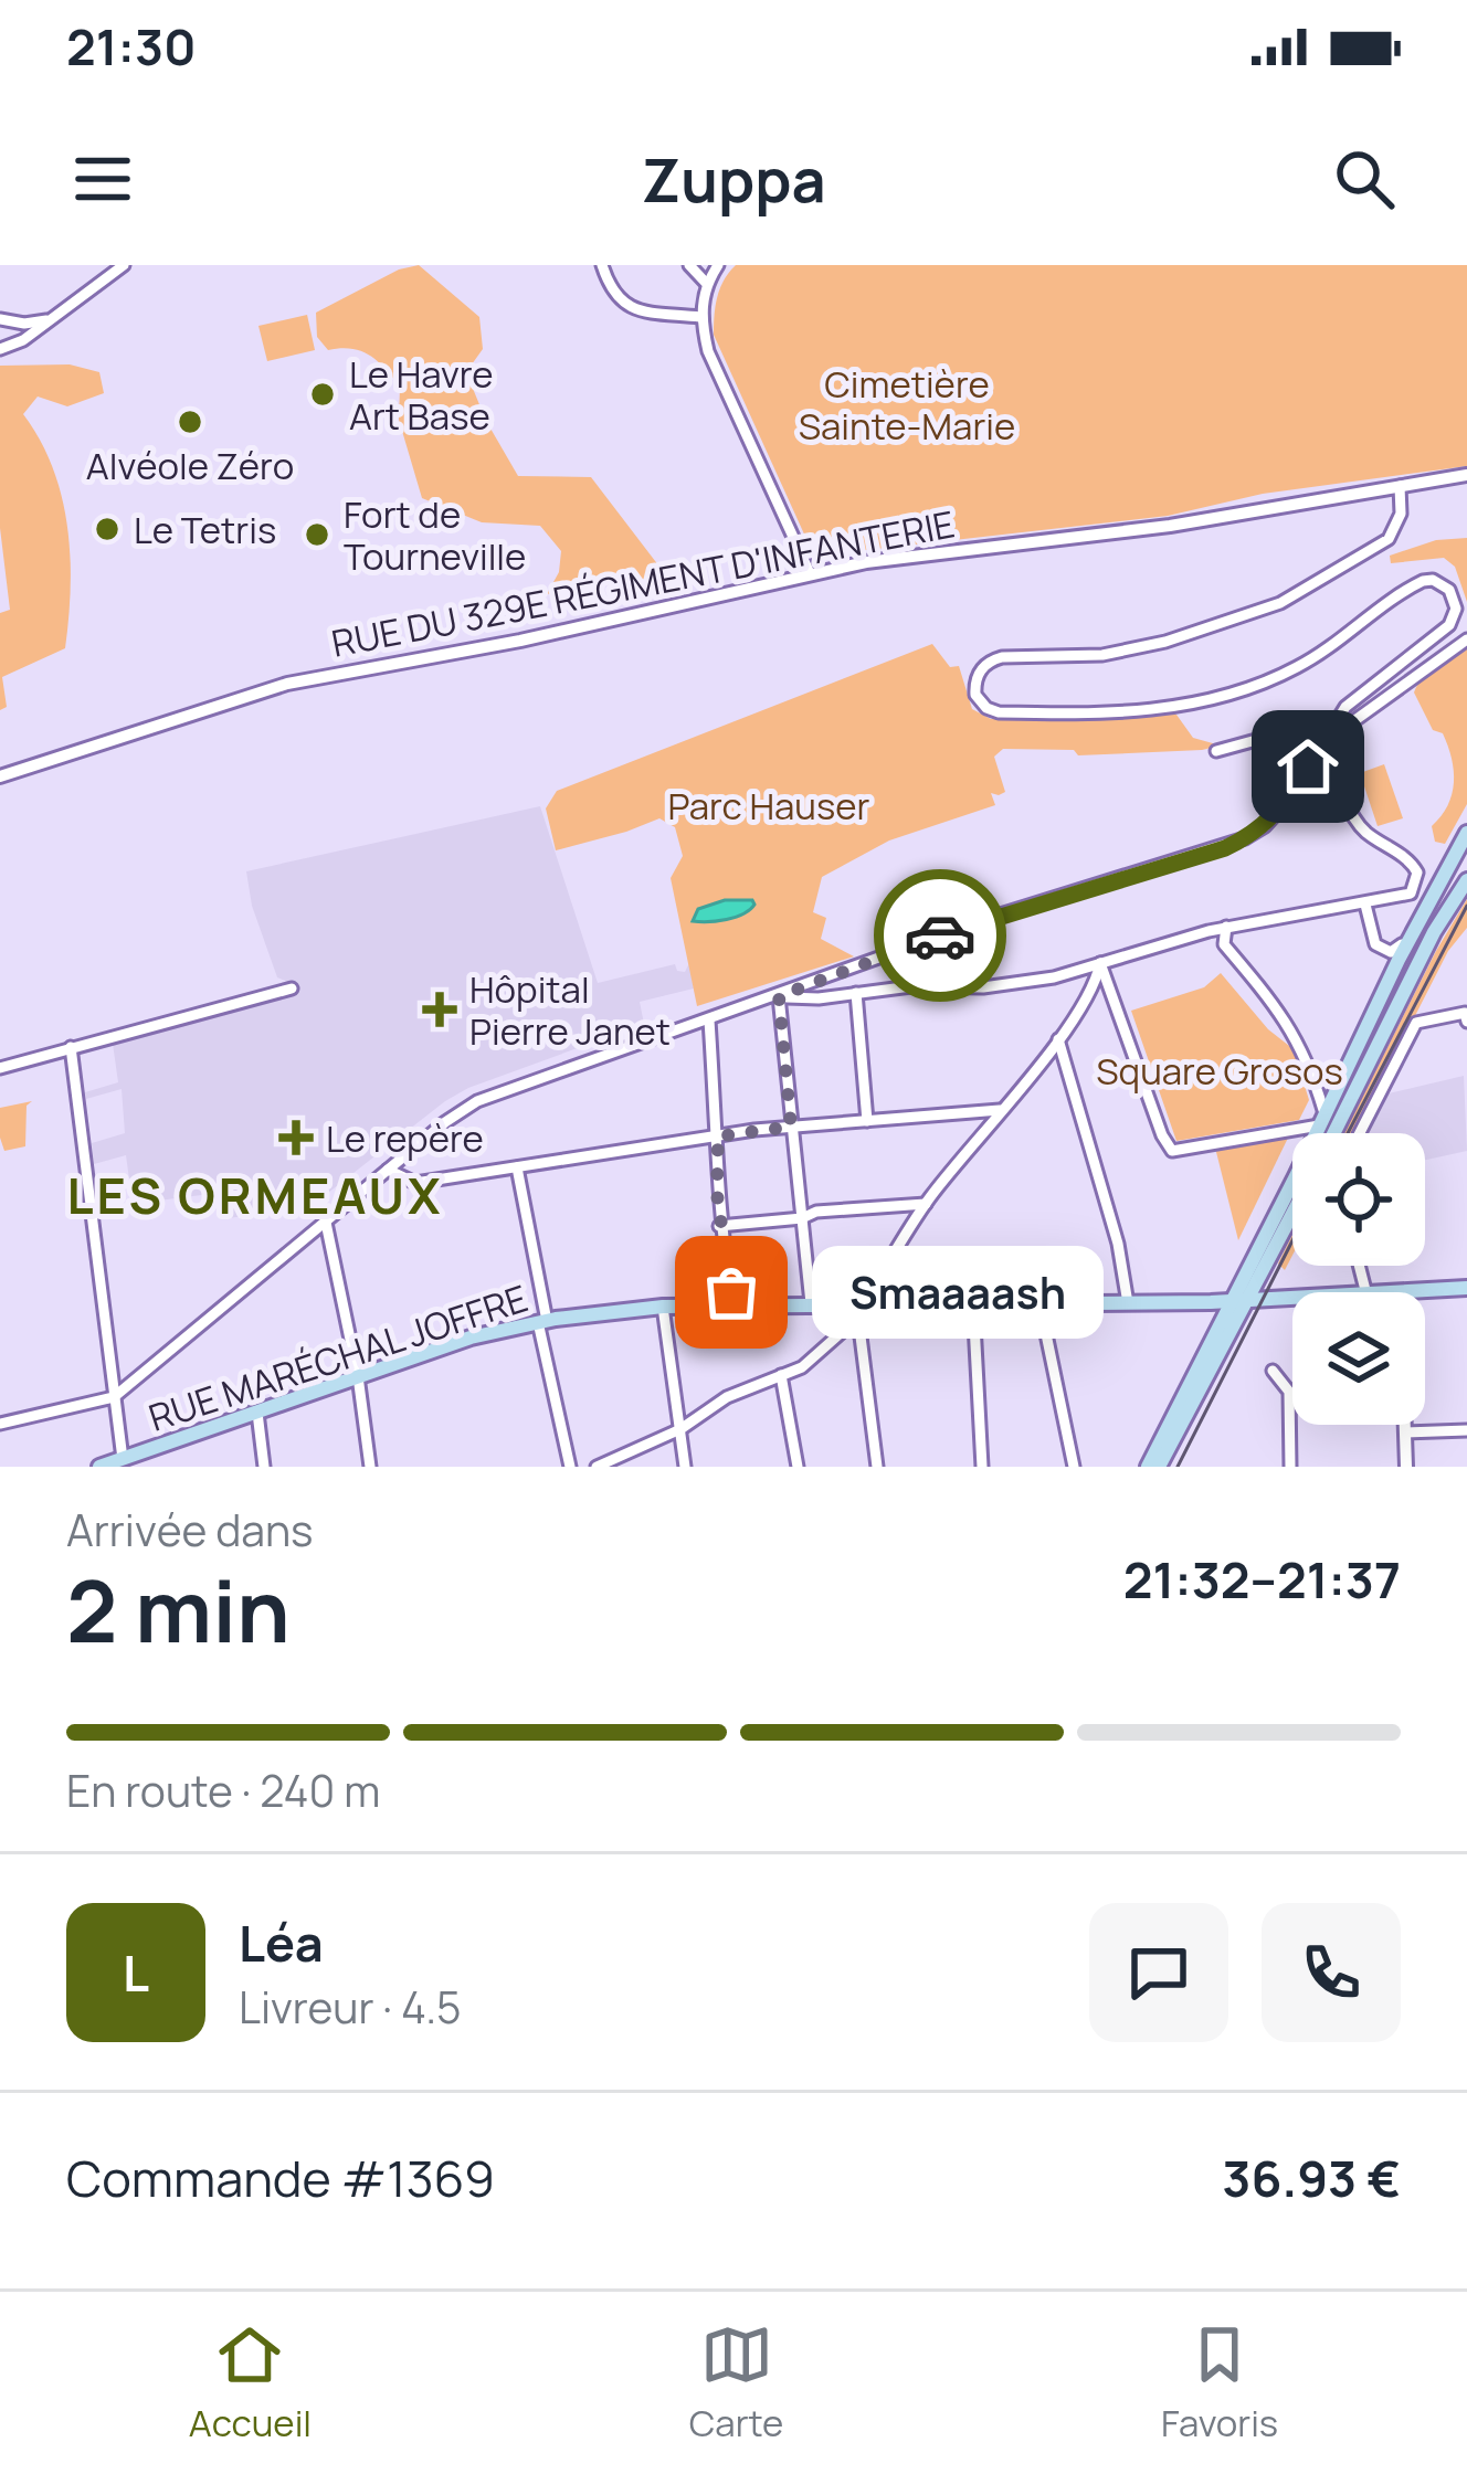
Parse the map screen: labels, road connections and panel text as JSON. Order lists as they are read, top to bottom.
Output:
{
  "streets": {
    "main road": ["RUE MARÉCHAL JOFFRE"],
    "street": ["RUE DU 329E RÉGIMENT D'INFANTERIE"]
  },
  "districts": ["LES ORMEAUX"],
  "parks": ["Cimetière Sainte-Marie", "Parc Hauser", "Square Grosos"],
  "places": {
    "other": [
      "Le Havre Art Base",
      "Alvéole Zéro",
      "Le Tetris",
      "Fort de Tourneville",
      "Smaaaash"
    ],
    "health": ["Hôpital Pierre Janet", "Le repère"]
  },
  "page": {
    "status": "21:30",
    "header": "Zuppa",
    "bubble": "Smaaaash",
    "heading": ["2 min", "Arrivée dans", "21:32–21:37"],
    "panel": [
      "Léa",
      "Livreur · 4.5",
      "Commande #1369",
      "36.93 €"
    ],
    "bar": "En route · 240 m",
    "round": "L",
    "tabs": ["Accueil", "Carte", "Favoris"]
  }
}
